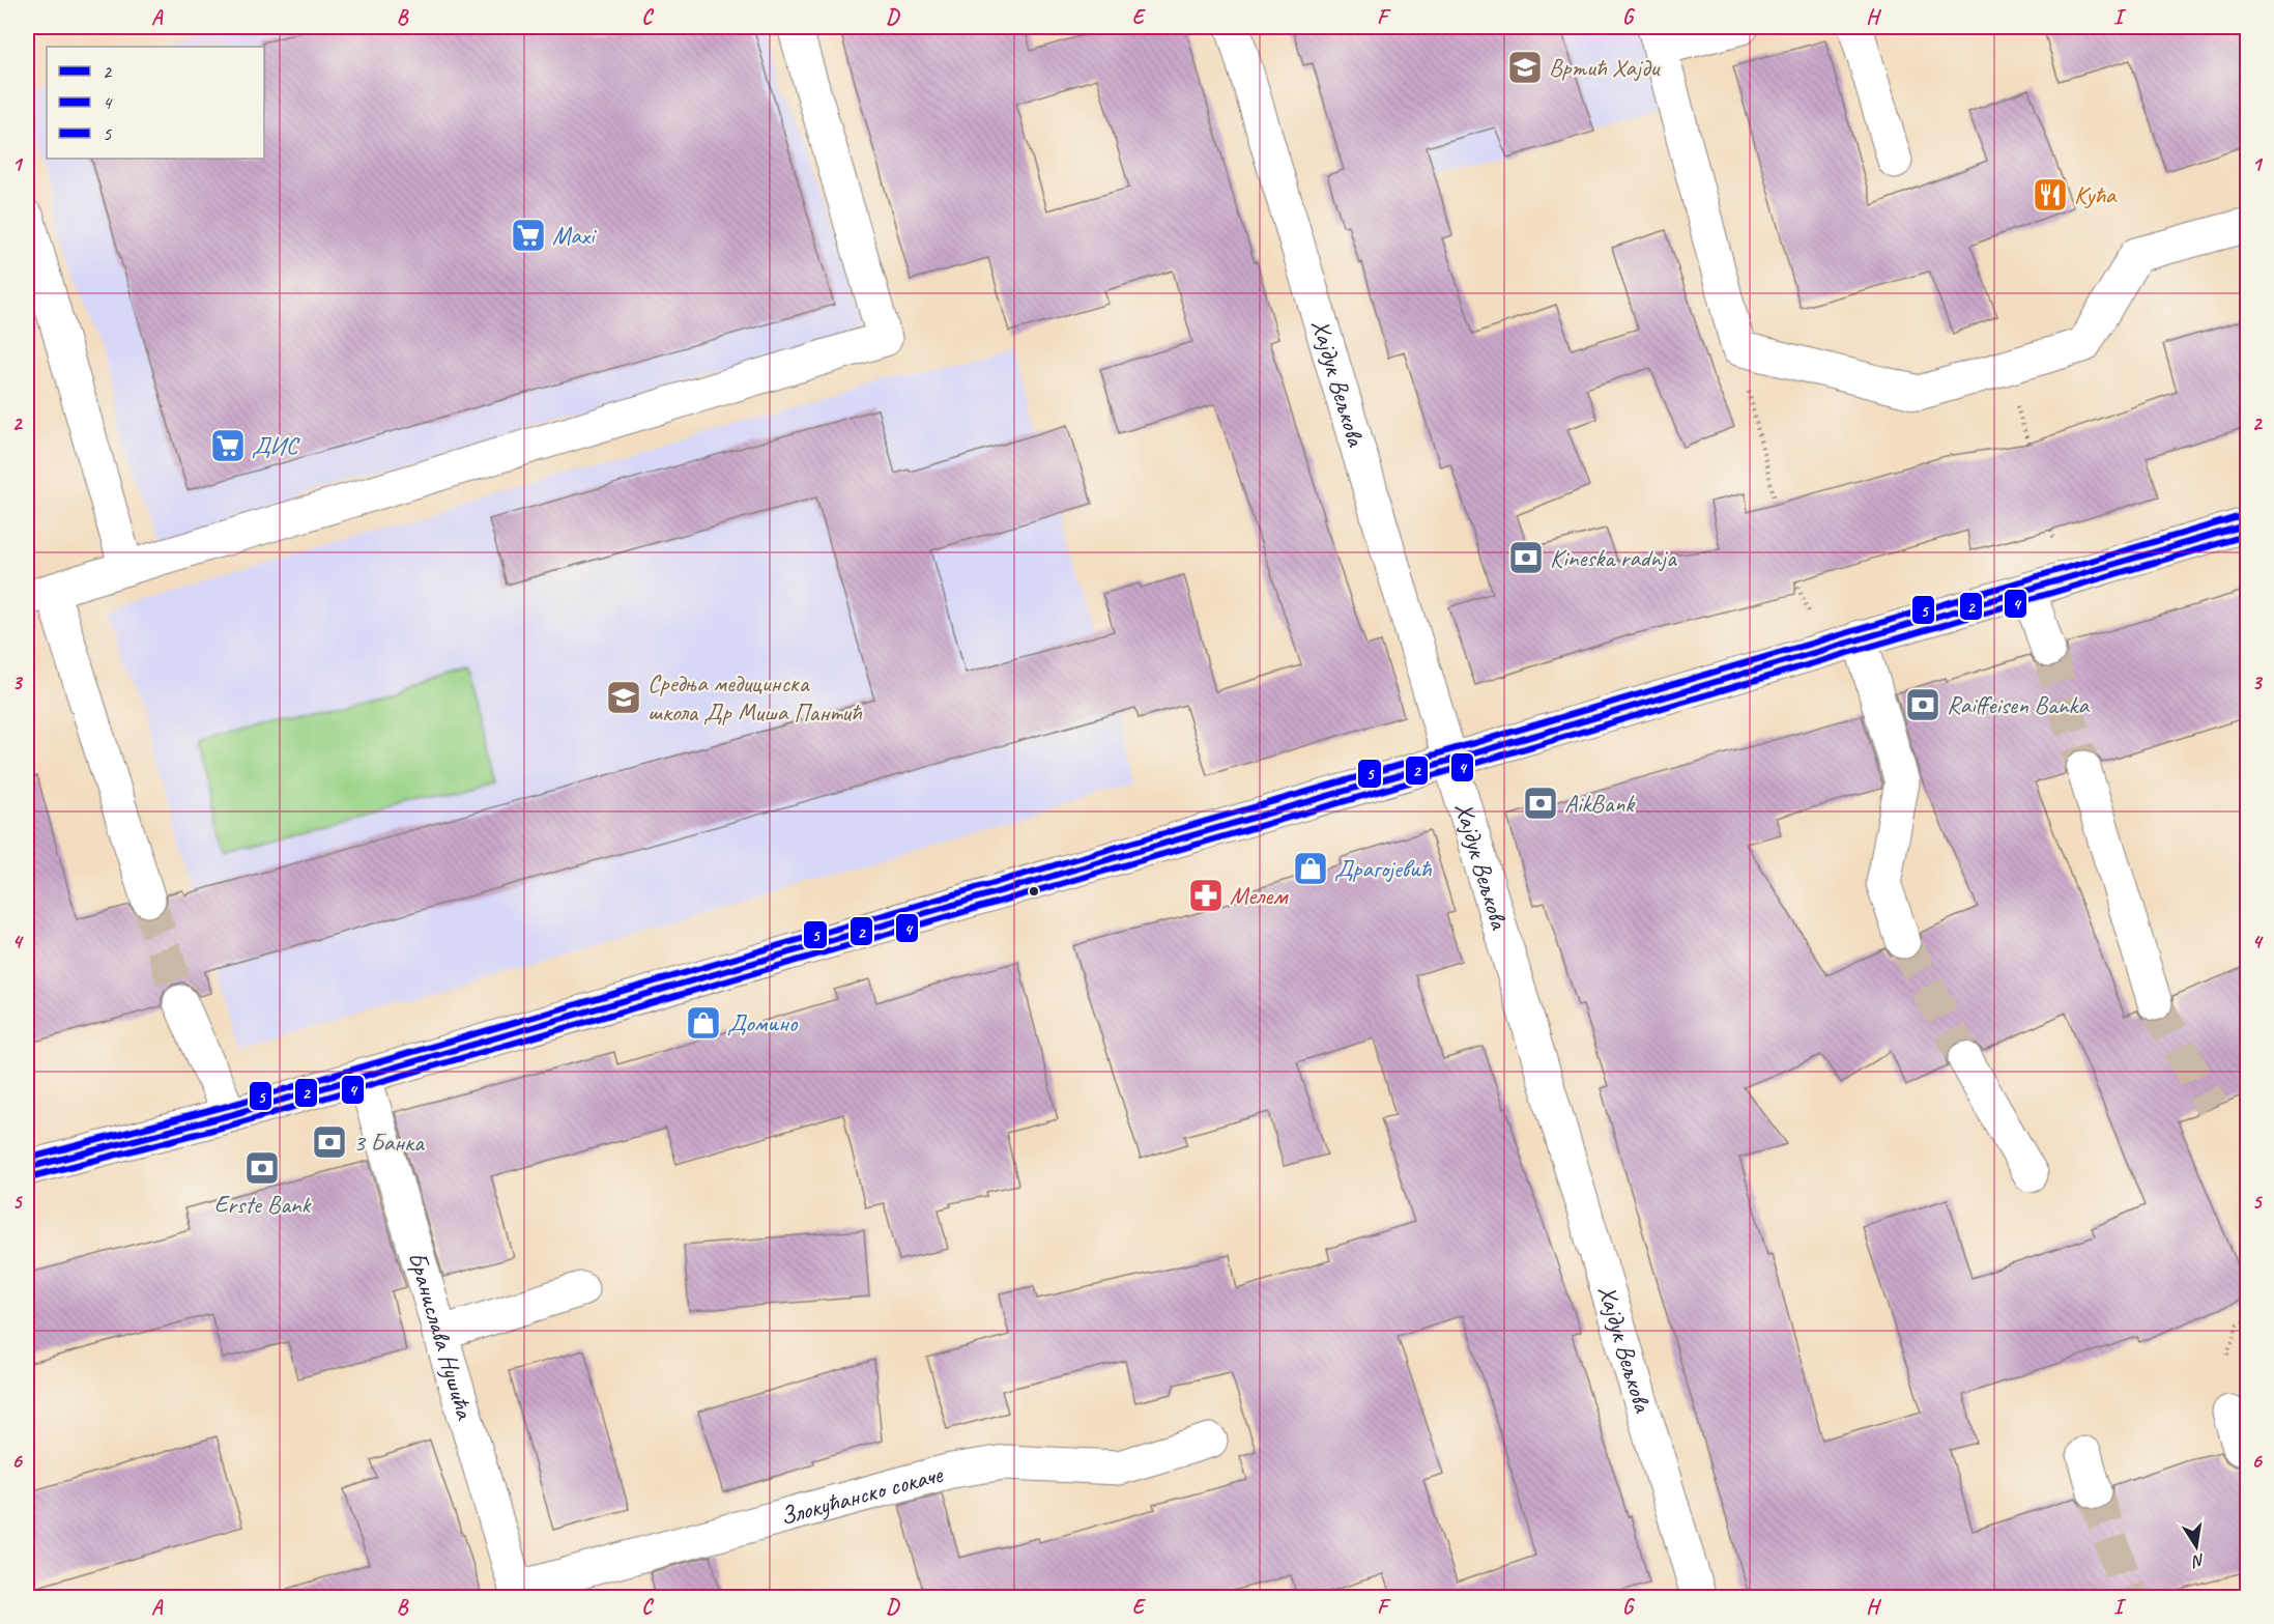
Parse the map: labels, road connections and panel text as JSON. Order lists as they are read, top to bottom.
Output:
{
  "streets": {
    "street": ["Хајдук Вељкова", "Бранислава Нушића", "Злокућанско сокаче"]
  },
  "crossings": [
    ["Бранислава Нушића", "Злокућанско сокаче"]
  ],
  "places": {
    "school or university": ["Вртић Хајди", "Средња медицинска школа Др Миша Пантић"],
    "restaurant": ["Кућа"],
    "supermarket": ["Maxi", "ДИС"],
    "bank": [
      "Kineska radnja",
      "Raiffeisen Banka",
      "AikBank",
      "3 Банка",
      "Erste Bank"
    ],
    "shop": ["Драгојевић", "Домино"],
    "pharmacy": ["Мелем"]
  },
  "lines": ["transit line 5", "transit line 2", "transit line 4"],
  "legend": ["2", "4", "5"],
  "north": "bottom",
  "grid": {
    "columns": [
      "A",
      "B",
      "C",
      "D",
      "E",
      "F",
      "G",
      "H",
      "I"
    ],
    "rows": [
      "1",
      "2",
      "3",
      "4",
      "5",
      "6"
    ]
  }
}
